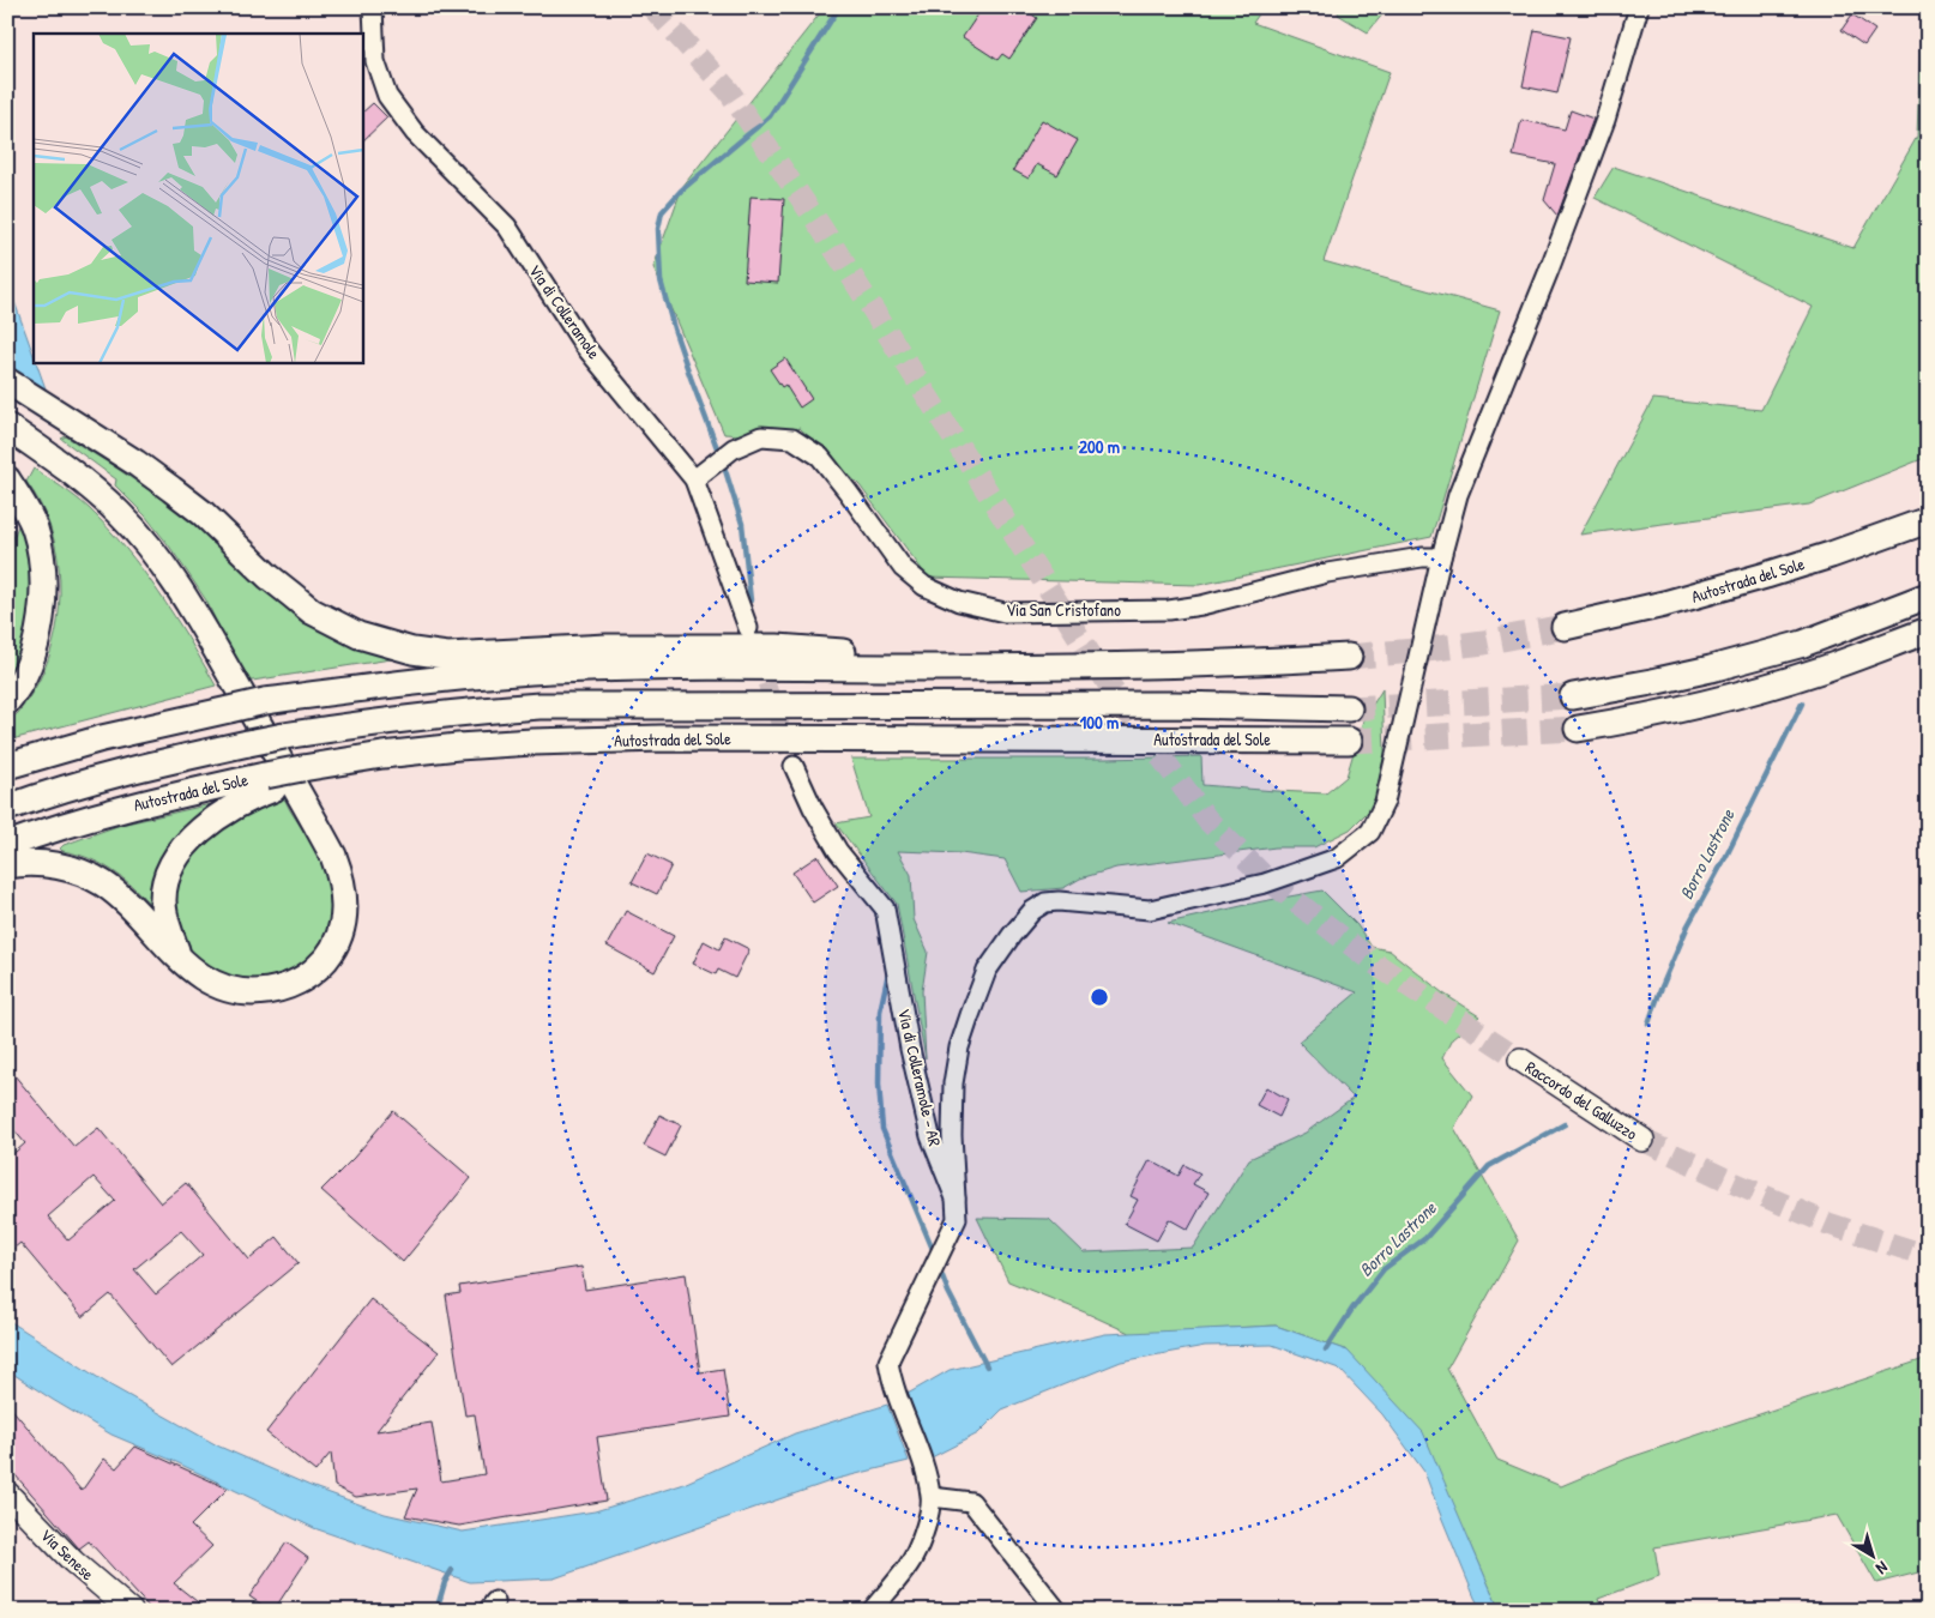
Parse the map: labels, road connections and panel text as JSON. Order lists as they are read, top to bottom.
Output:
{
  "streets": {
    "highway": ["Autostrada del Sole"],
    "main road": ["Raccordo del Galluzzo", "Via Senese"],
    "street": ["Via di Colleramole", "Via San Cristofano", "Via di Colleramole - AR"]
  },
  "crossings": [
    ["Via di Colleramole", "Via San Cristofano"]
  ],
  "water": ["Borro Lastrone"],
  "north": "bottom right",
  "rings": ["200 m", "100 m"]
}
